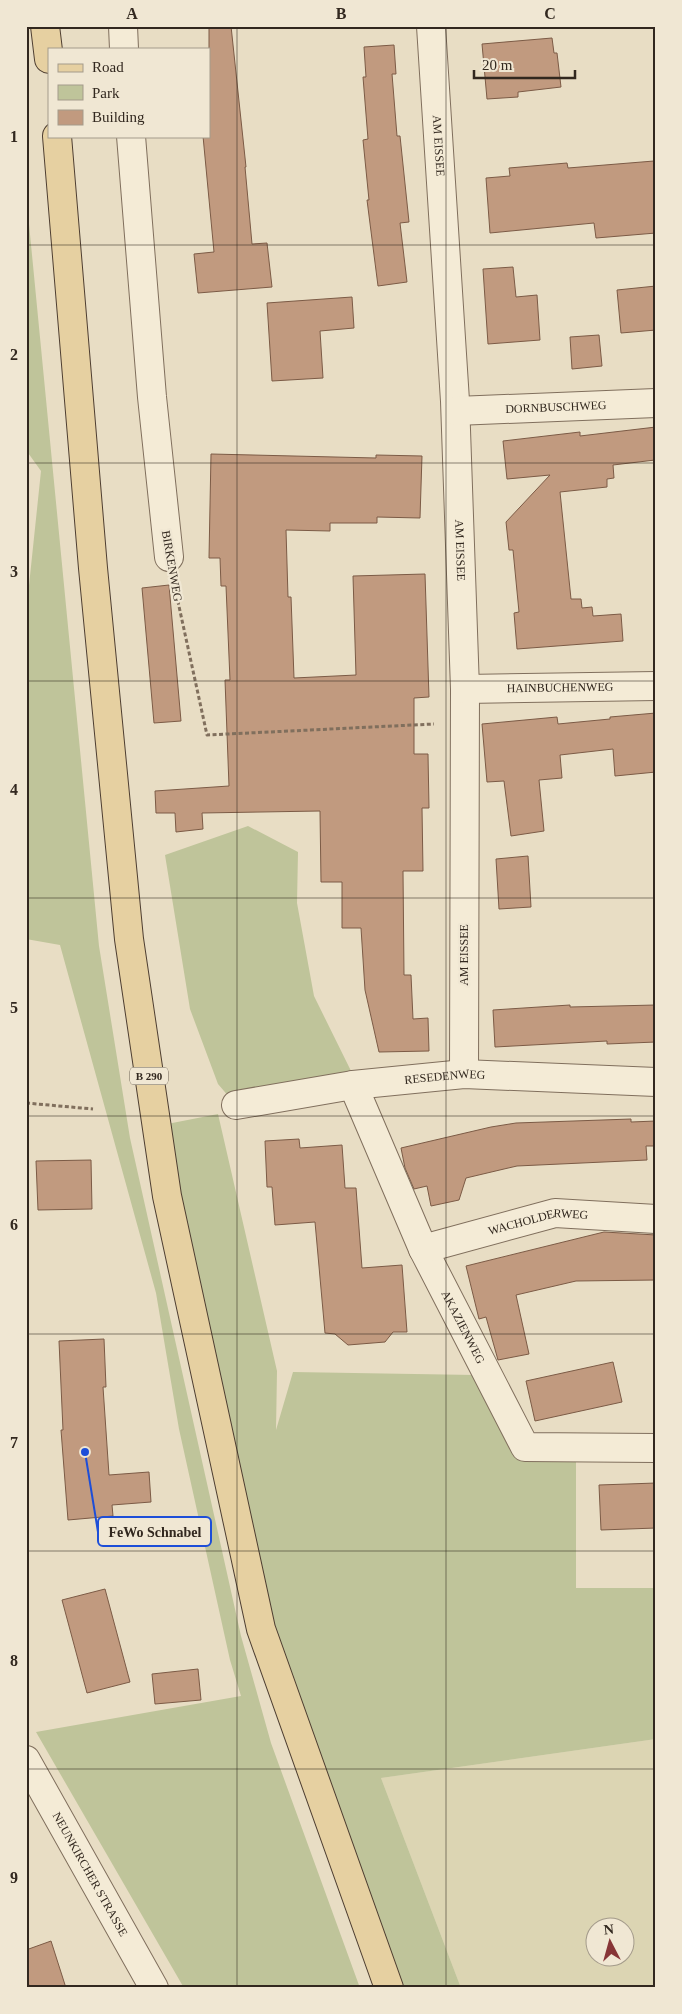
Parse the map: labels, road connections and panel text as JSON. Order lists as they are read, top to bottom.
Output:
{
  "streets": {
    "main road": ["B 290"],
    "street": [
      "AM EISSEE",
      "DORNBUSCHWEG",
      "BIRKENWEG",
      "HAINBUCHENWEG",
      "RESEDENWEG",
      "WACHOLDERWEG",
      "AKAZIENWEG",
      "NEUNKIRCHER STRASSE"
    ]
  },
  "crossings": [
    ["AM EISSEE", "DORNBUSCHWEG"],
    ["AM EISSEE", "BIRKENWEG"],
    ["AM EISSEE", "HAINBUCHENWEG"],
    ["AM EISSEE", "RESEDENWEG"],
    ["RESEDENWEG", "AKAZIENWEG"],
    ["WACHOLDERWEG", "AKAZIENWEG"]
  ],
  "places": ["FeWo Schnabel"],
  "legend": ["Road", "Park", "Building"],
  "scale_bar": "20 m",
  "north": "top",
  "grid": {
    "columns": ["A", "B", "C"],
    "rows": [
      "1",
      "2",
      "3",
      "4",
      "5",
      "6",
      "7",
      "8",
      "9"
    ]
  }
}
